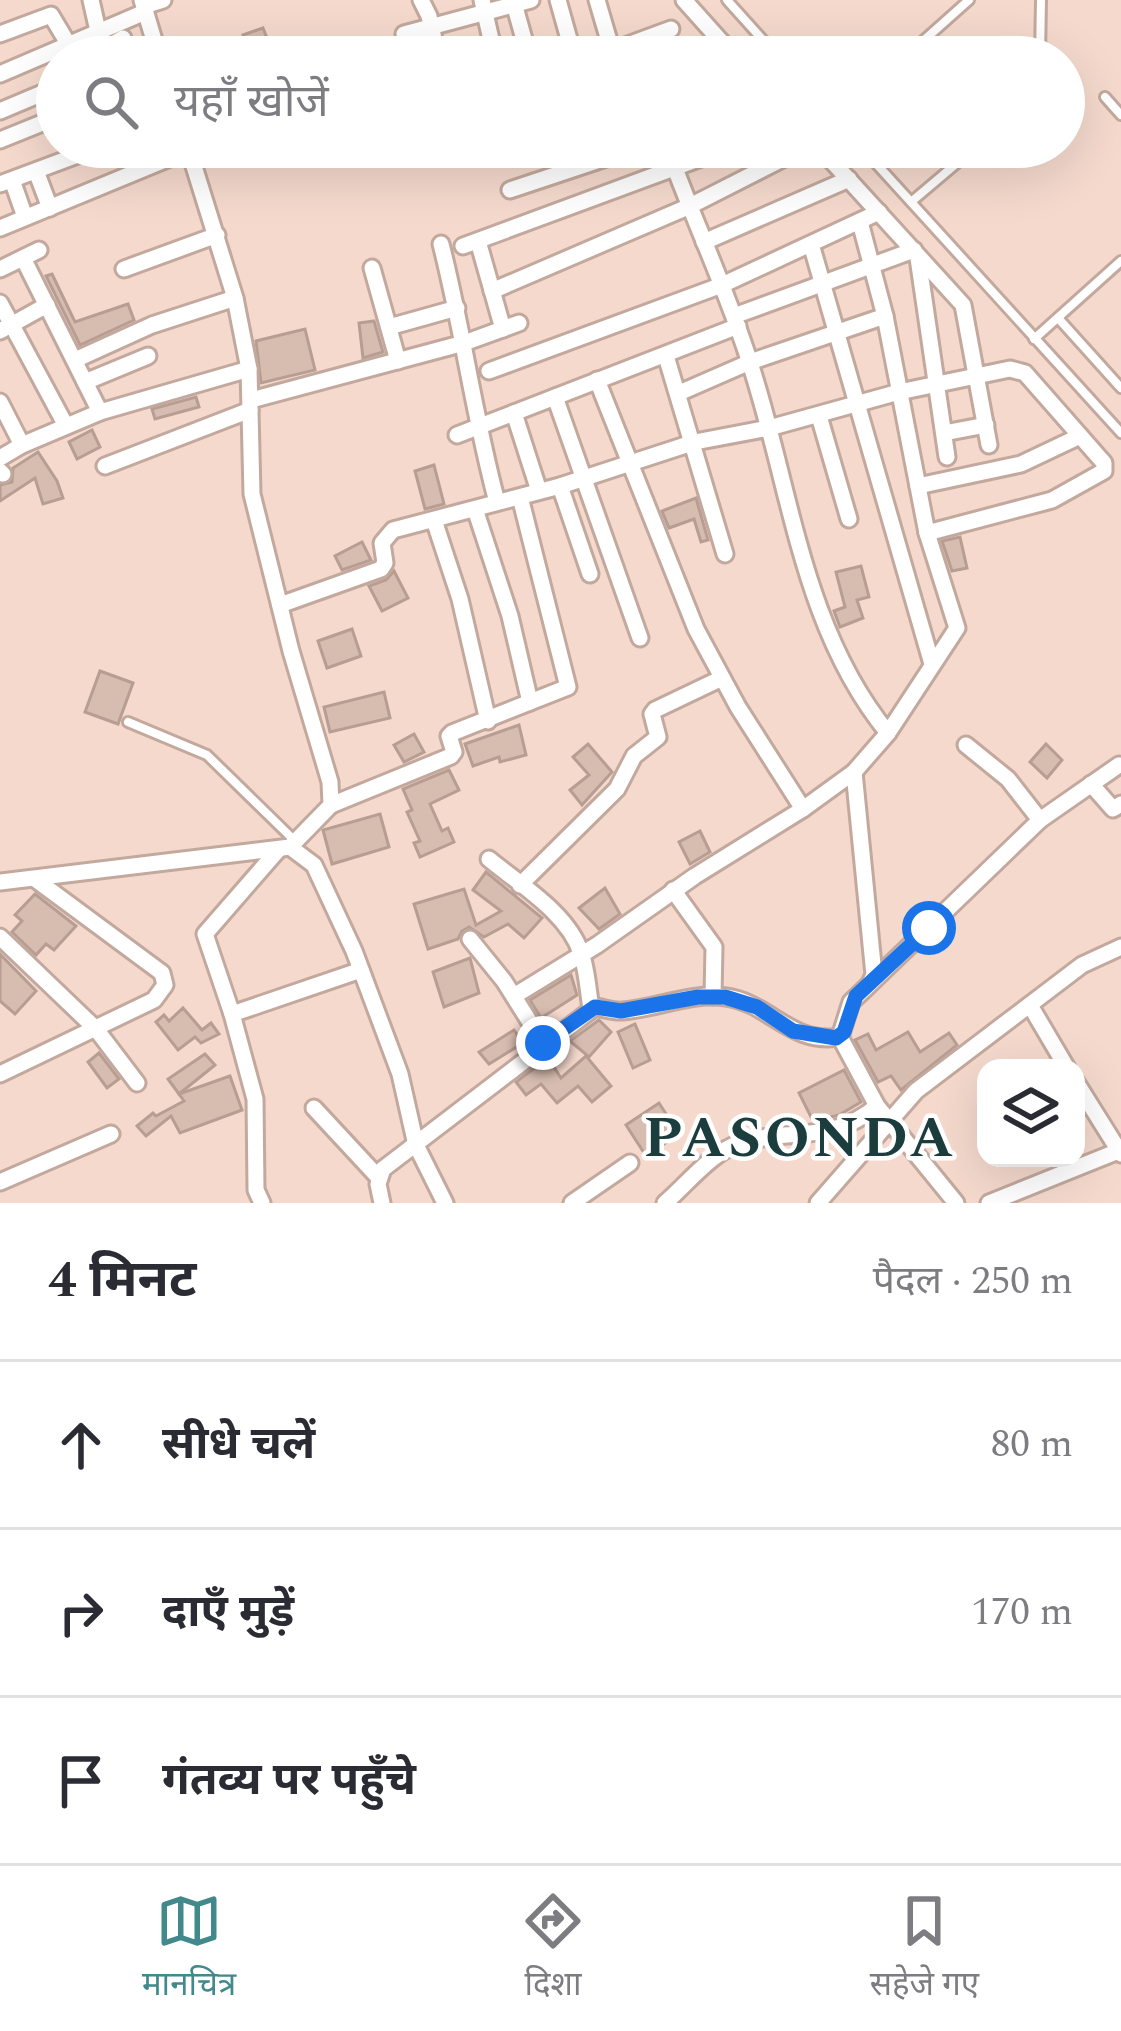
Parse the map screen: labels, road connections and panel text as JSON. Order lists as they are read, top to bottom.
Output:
{
  "districts": ["PASONDA"],
  "page": {
    "search": "यहाँ खोजें",
    "heading": ["4 मिनट", "पैदल · 250 m"],
    "list": [
      ["सीधे चलें", "80 m"],
      ["दाएँ मुड़ें", "170 m"],
      "गंतव्य पर पहुँचे"
    ],
    "nav": ["मानचित्र", "दिशा", "सहेजे गए"]
  }
}
